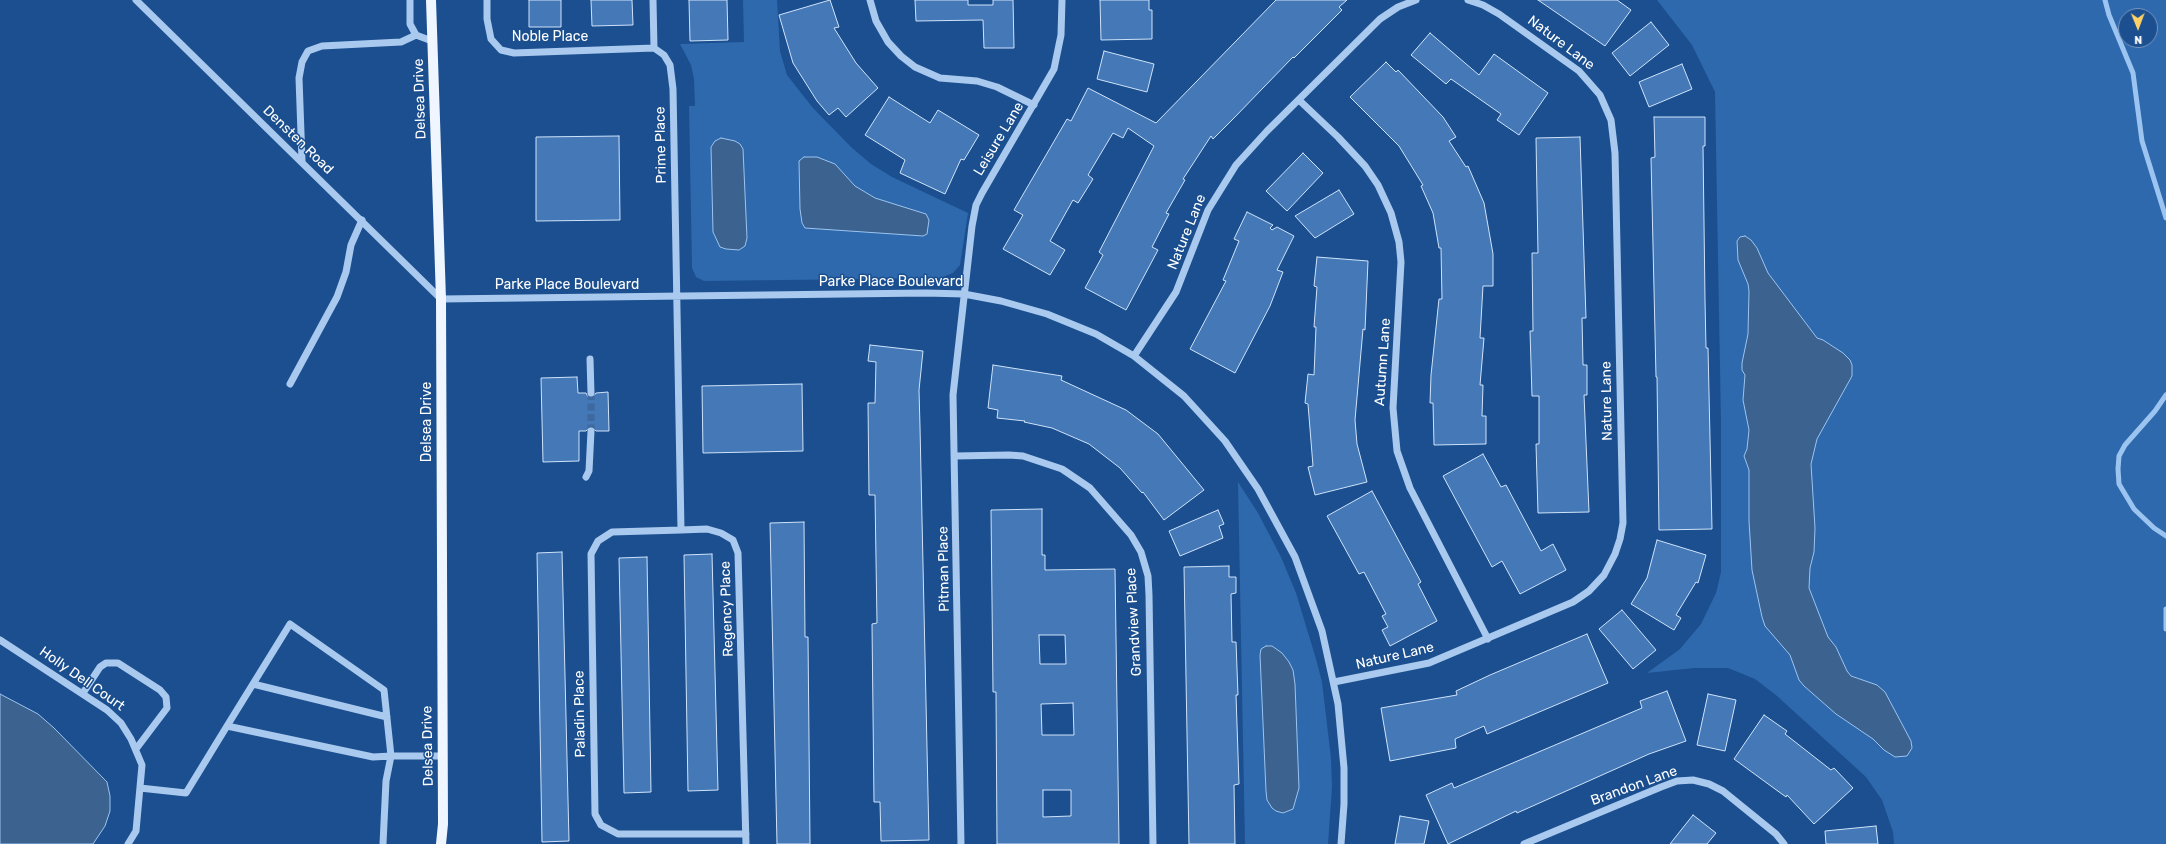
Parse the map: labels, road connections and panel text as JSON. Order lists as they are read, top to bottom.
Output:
{
  "streets": {
    "main road": ["Delsea Drive"],
    "street": [
      "Noble Place",
      "Nature Lane",
      "Leisure Lane",
      "Densten Road",
      "Prime Place",
      "Parke Place Boulevard",
      "Autumn Lane",
      "Pitman Place",
      "Regency Place",
      "Grandview Place",
      "Holly Dell Court",
      "Paladin Place",
      "Brandon Lane"
    ]
  },
  "crossings": [
    ["Noble Place", "Prime Place"],
    ["Nature Lane", "Parke Place Boulevard"],
    ["Nature Lane", "Autumn Lane"],
    ["Delsea Drive", "Densten Road"],
    ["Delsea Drive", "Parke Place Boulevard"],
    ["Leisure Lane", "Parke Place Boulevard"],
    ["Leisure Lane", "Pitman Place"],
    ["Densten Road", "Parke Place Boulevard"],
    ["Prime Place", "Parke Place Boulevard"],
    ["Parke Place Boulevard", "Pitman Place"],
    ["Pitman Place", "Grandview Place"],
    ["Regency Place", "Paladin Place"]
  ],
  "north": "bottom"
}
